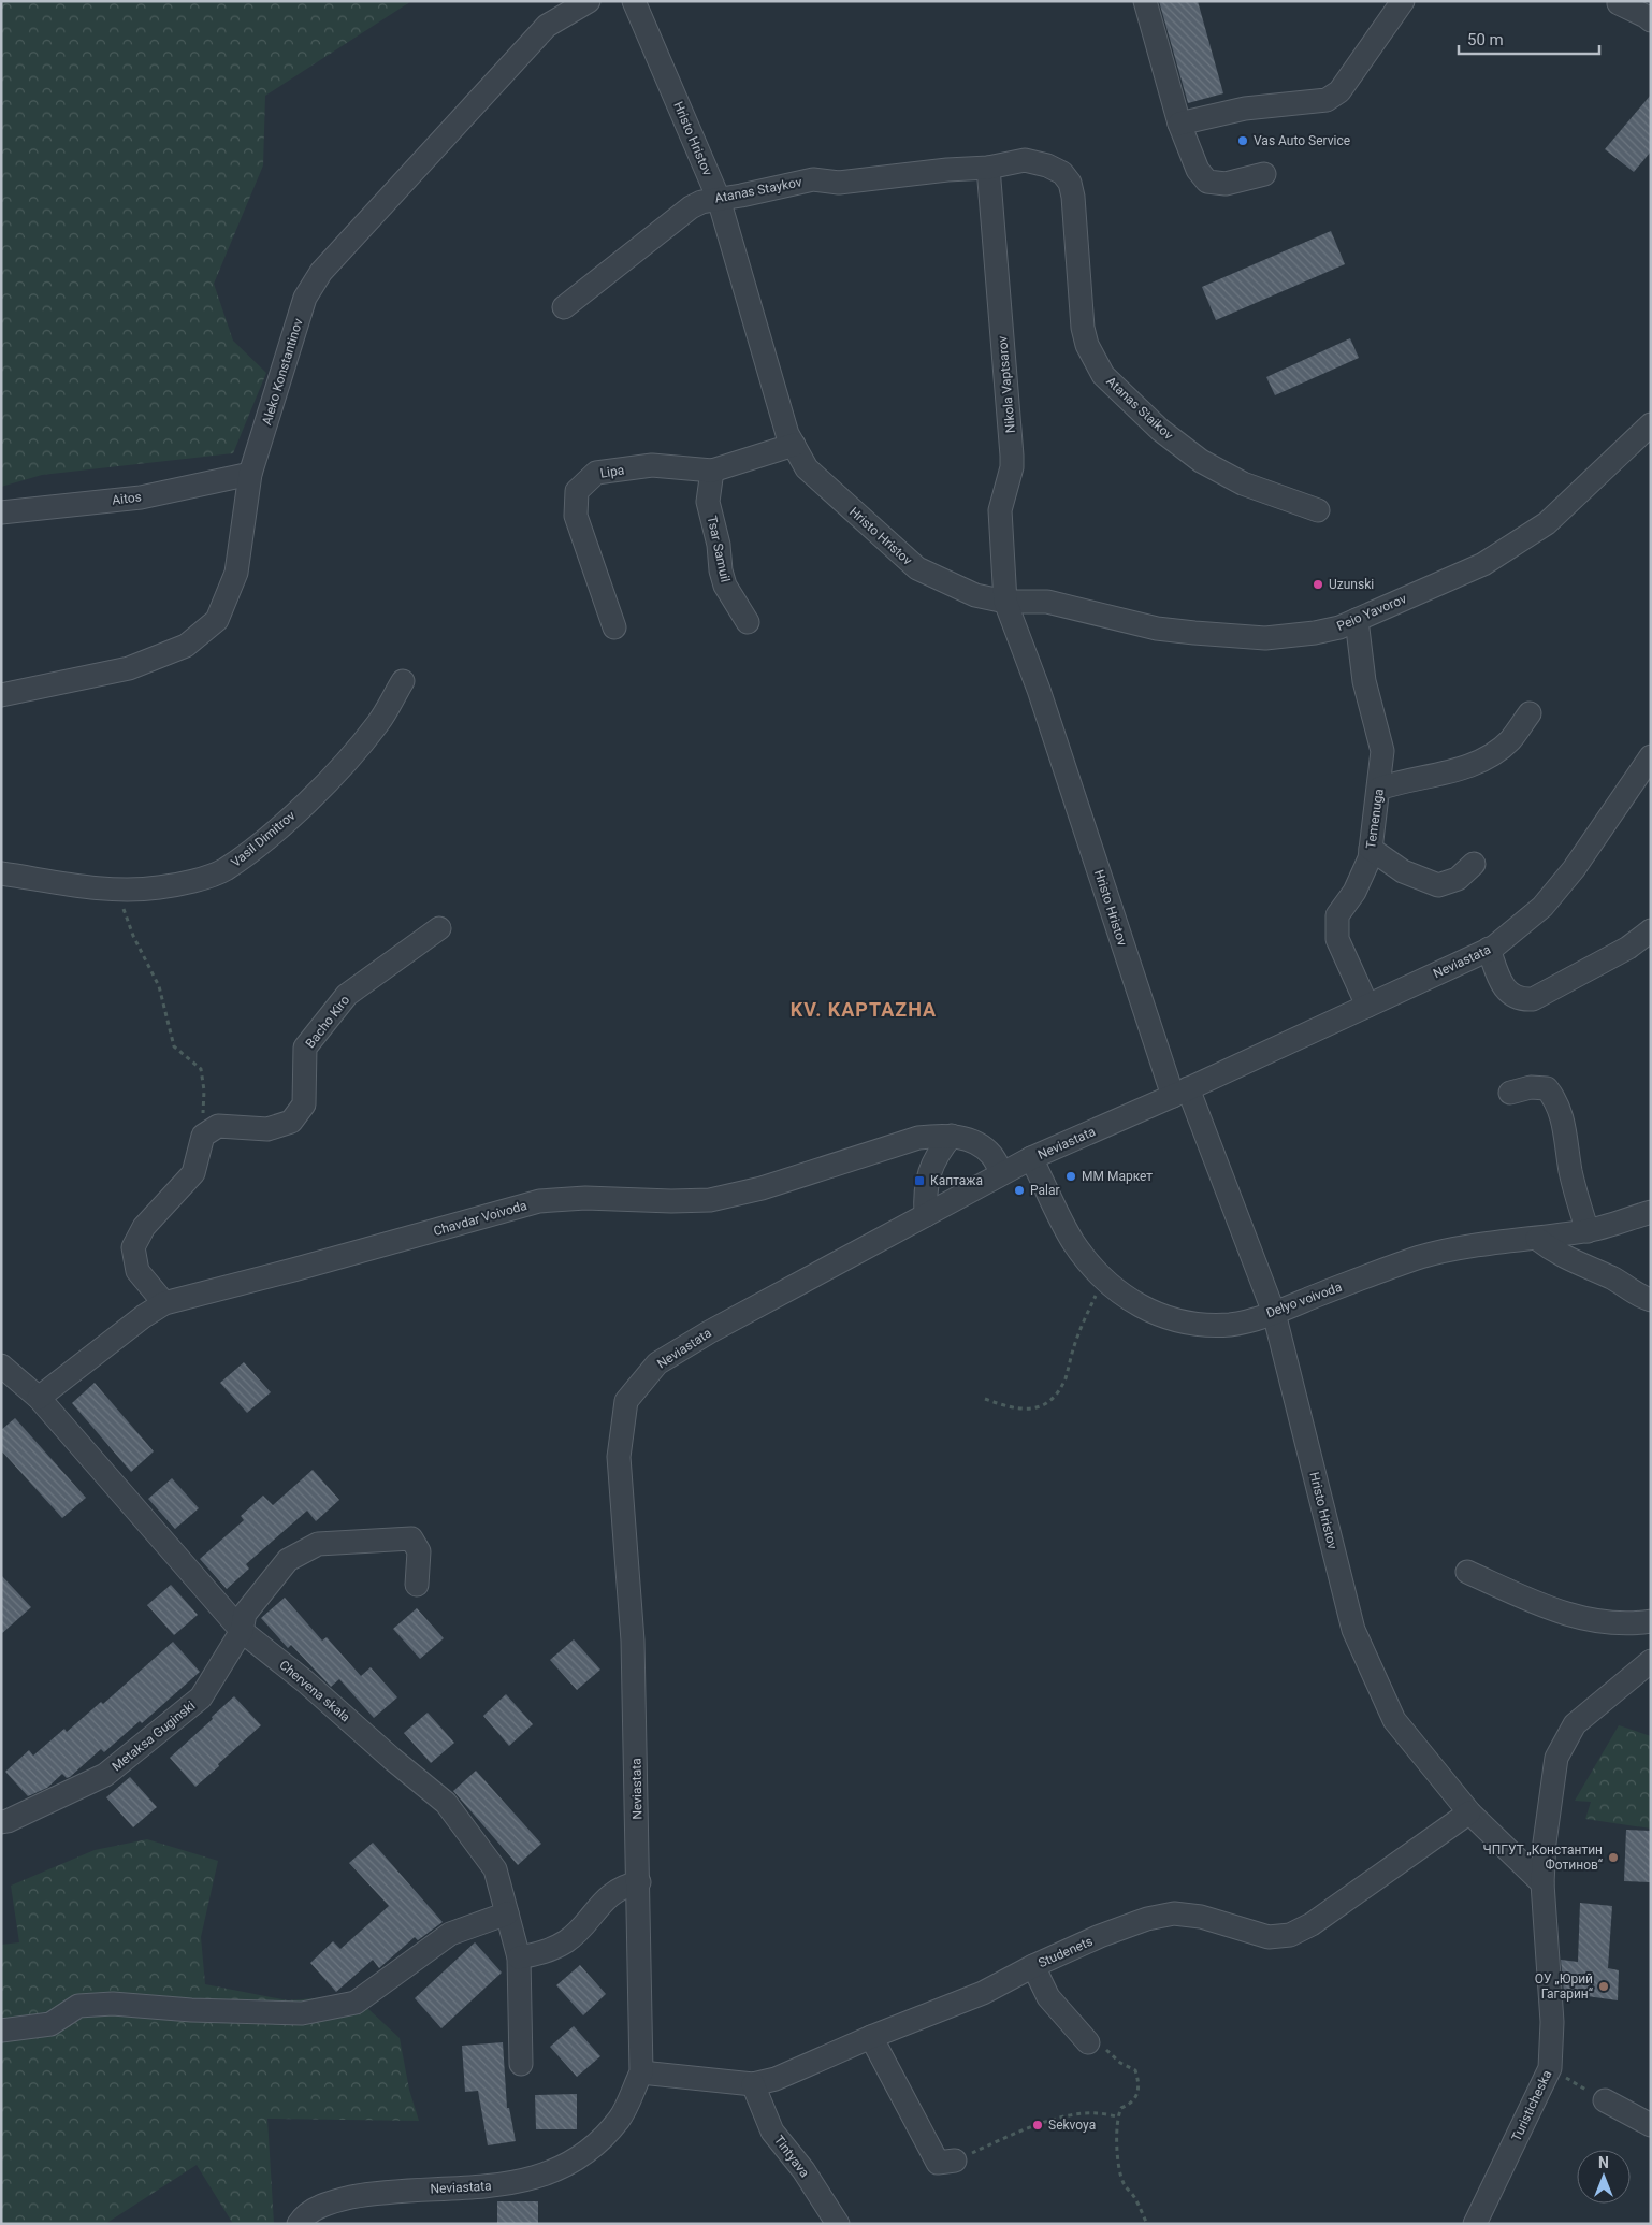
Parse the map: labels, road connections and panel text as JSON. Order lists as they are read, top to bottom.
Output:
{
  "streets": {
    "street": [
      "Hristo Hristov",
      "Atanas Staykov",
      "Aleko Konstantinov",
      "Nikola Vaptsarov",
      "Atanas Staikov",
      "Lipa",
      "Aitos",
      "Tsar Samuil",
      "Peio Yavorov",
      "Temenuga",
      "Vasil Dimitrov",
      "Neviastata",
      "Bacho Kiro",
      "Chavdar Voivoda",
      "Delyo voivoda",
      "Chervena skala",
      "Metaksa Guginski",
      "Studenets",
      "Turisticheska",
      "Tintyava"
    ]
  },
  "crossings": [
    ["Hristo Hristov", "Atanas Staykov"],
    ["Hristo Hristov", "Nikola Vaptsarov"],
    ["Hristo Hristov", "Lipa"],
    ["Hristo Hristov", "Peio Yavorov"],
    ["Hristo Hristov", "Neviastata"],
    ["Hristo Hristov", "Delyo voivoda"],
    ["Hristo Hristov", "Studenets"],
    ["Hristo Hristov", "Turisticheska"],
    ["Atanas Staykov", "Nikola Vaptsarov"],
    ["Atanas Staykov", "Atanas Staikov"],
    ["Aleko Konstantinov", "Aitos"],
    ["Nikola Vaptsarov", "Atanas Staikov"],
    ["Nikola Vaptsarov", "Peio Yavorov"],
    ["Lipa", "Tsar Samuil"],
    ["Peio Yavorov", "Temenuga"],
    ["Temenuga", "Neviastata"],
    ["Neviastata", "Delyo voivoda"],
    ["Neviastata", "Studenets"],
    ["Chavdar Voivoda", "Chervena skala"],
    ["Chervena skala", "Metaksa Guginski"],
    ["Studenets", "Tintyava"]
  ],
  "districts": ["KV. KAPTAZHA"],
  "places": {
    "other": [
      "Vas Auto Service",
      "Uzunski",
      "ММ Маркет",
      "Palar",
      "ЧПГУТ „Константин Фотинов“",
      "ОУ „Юрий Гагарин“",
      "Sekvoya"
    ],
    "transit": ["Каптажа"]
  },
  "scale_bar": "50 m",
  "north": "top"
}
